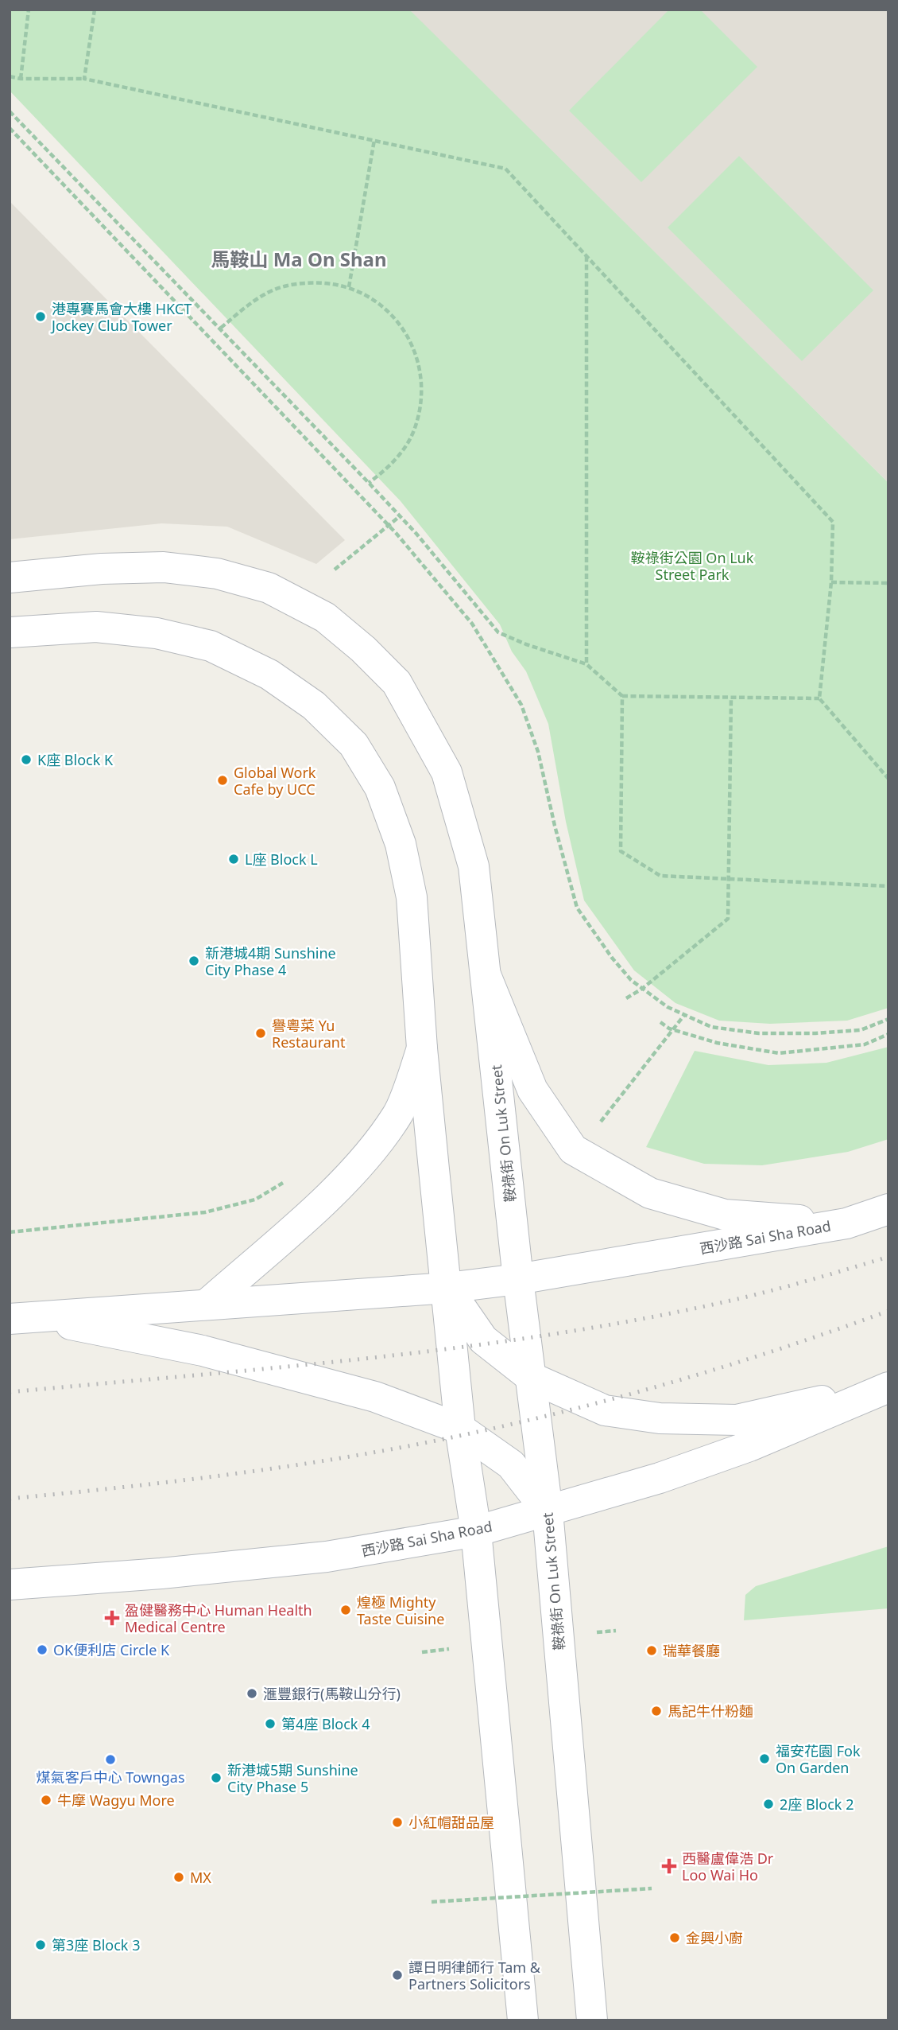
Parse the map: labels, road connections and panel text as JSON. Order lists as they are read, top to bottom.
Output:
{
  "streets": {
    "main road": ["鞍祿街 On Luk Street", "西沙路 Sai Sha Road"]
  },
  "crossings": [
    ["鞍祿街 On Luk Street", "西沙路 Sai Sha Road"]
  ],
  "districts": ["馬鞍山 Ma On Shan"],
  "parks": ["鞍祿街公園 On Luk Street Park"],
  "places": {
    "other": [
      "港專賽馬會大樓 HKCT Jockey Club Tower",
      "K座 Block K",
      "Global Work Cafe by UCC",
      "L座 Block L",
      "新港城4期 Sunshine City Phase 4",
      "譽粵菜 Yu Restaurant",
      "煌極 Mighty Taste Cuisine",
      "OK便利店 Circle K",
      "瑞華餐廳",
      "滙豐銀行(馬鞍山分行)",
      "馬記牛什粉麵",
      "第4座 Block 4",
      "福安花園 Fok On Garden",
      "煤氣客戶中心 Towngas",
      "新港城5期 Sunshine City Phase 5",
      "牛摩 Wagyu More",
      "2座 Block 2",
      "小紅帽甜品屋",
      "MX",
      "金興小廚",
      "第3座 Block 3",
      "譚日明律師行 Tam & Partners Solicitors"
    ],
    "health": ["盈健醫務中心 Human Health Medical Centre", "西醫盧偉浩 Dr Loo Wai Ho"]
  }
}
